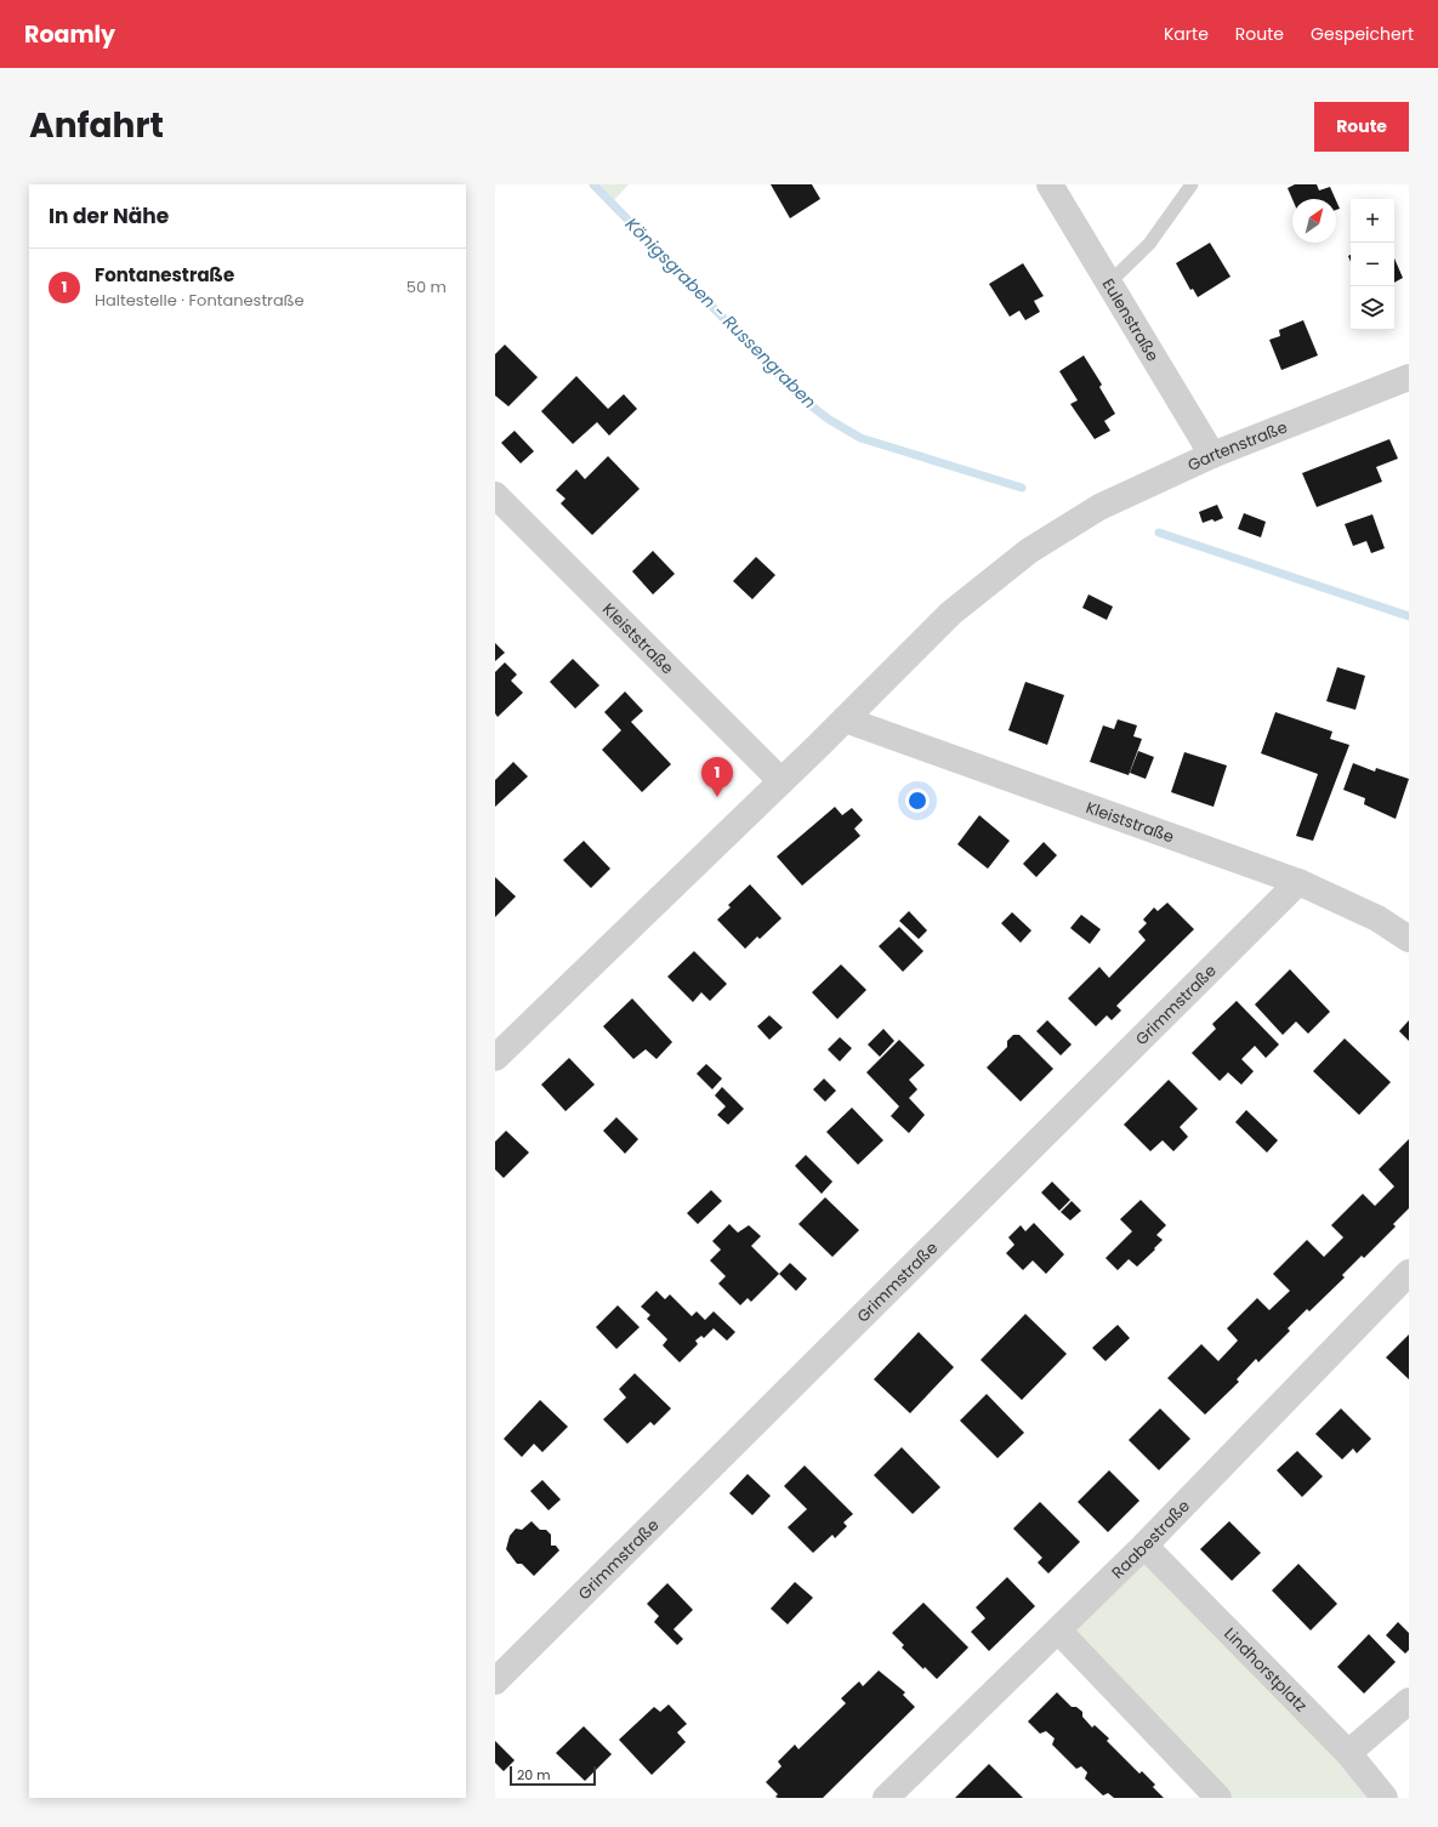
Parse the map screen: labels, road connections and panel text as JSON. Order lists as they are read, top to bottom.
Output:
{
  "streets": {
    "street": [
      "Eulenstraße",
      "Gartenstraße",
      "Kleiststraße",
      "Grimmstraße",
      "Raabestraße",
      "Lindhorstplatz"
    ]
  },
  "crossings": [
    ["Eulenstraße", "Gartenstraße"],
    ["Gartenstraße", "Kleiststraße"],
    ["Kleiststraße", "Grimmstraße"],
    ["Raabestraße", "Lindhorstplatz"]
  ],
  "water": ["Königsgraben - Russengraben"],
  "scale_bar": "20 m",
  "north": "top right",
  "page": {
    "header": "Roamly",
    "nav": ["Karte", "Route", "Gespeichert"],
    "title": "Anfahrt",
    "buttons": "Route",
    "heading": "In der Nähe",
    "map_buttons": ["+", "−"],
    "list": [
      {
        "mark": "1",
        "name": "Fontanestraße",
        "note": "Haltestelle · Fontanestraße",
        "value": "50 m"
      }
    ],
    "pins": "1",
    "scale": "20 m"
  }
}
